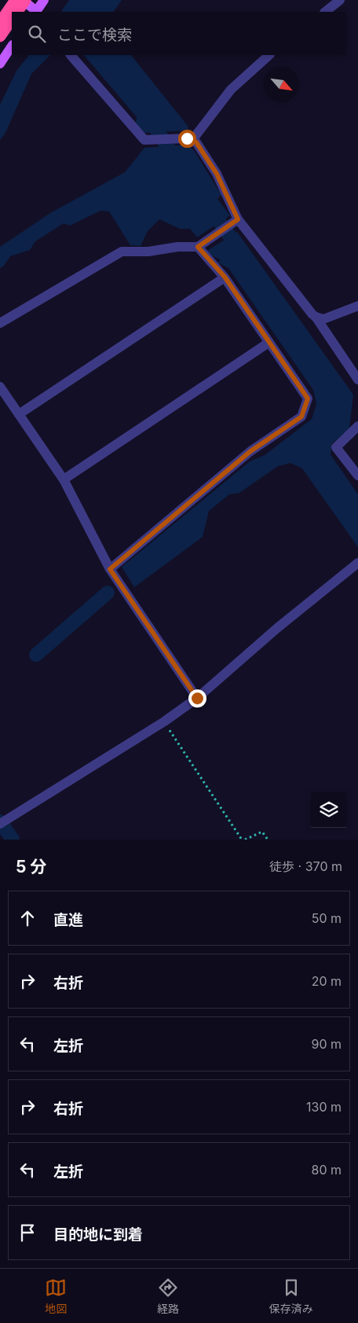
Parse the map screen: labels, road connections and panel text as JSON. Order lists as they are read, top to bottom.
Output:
{
  "north": "bottom right",
  "page": {
    "search": "ここで検索",
    "heading": ["5 分", "徒歩 · 370 m"],
    "list": [
      ["直進", "50 m"],
      ["右折", "20 m"],
      ["左折", "90 m"],
      ["右折", "130 m"],
      ["左折", "80 m"],
      "目的地に到着"
    ],
    "nav": ["地図", "経路", "保存済み"]
  }
}
